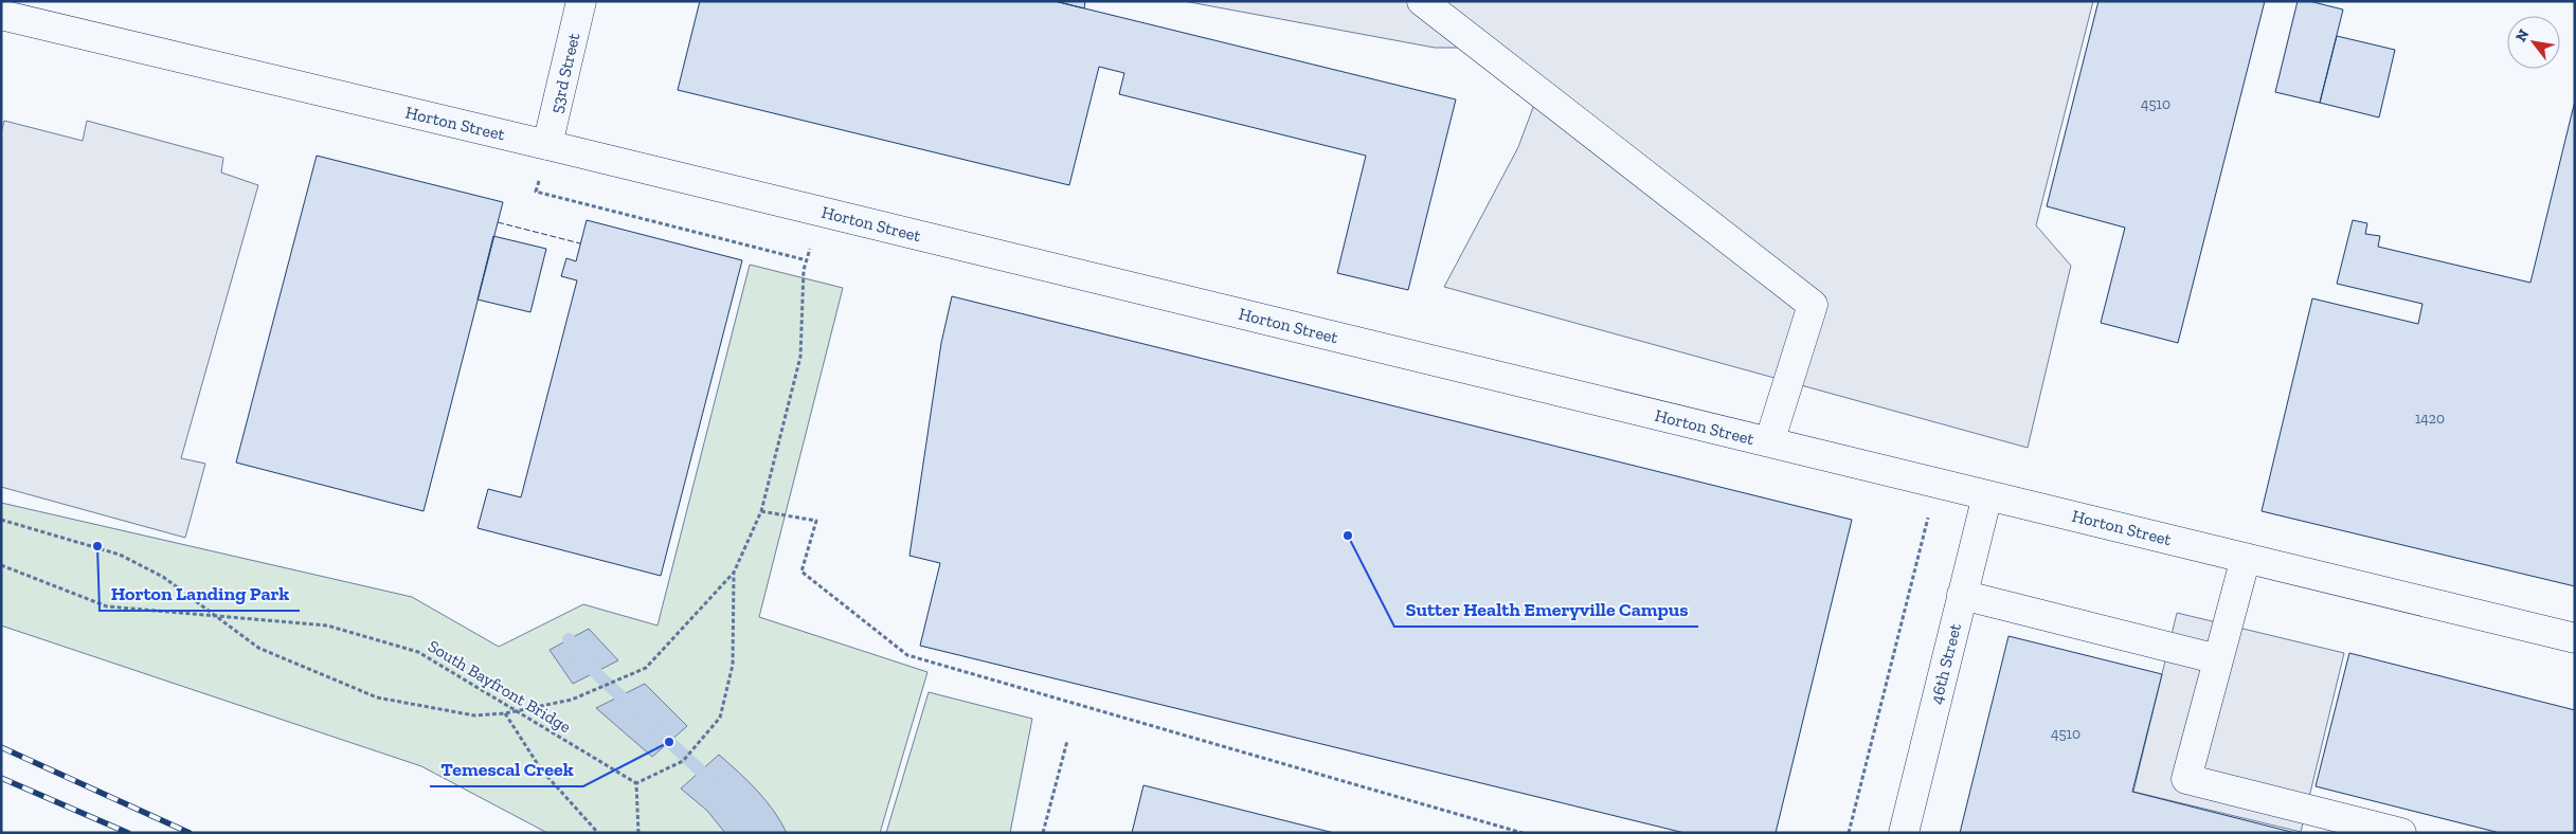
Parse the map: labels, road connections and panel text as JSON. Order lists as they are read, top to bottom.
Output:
{
  "streets": {
    "street": ["53rd Street", "Horton Street", "46th Street"],
    "path": ["South Bayfront Bridge"]
  },
  "crossings": [
    ["53rd Street", "Horton Street"],
    ["Horton Street", "46th Street"]
  ],
  "places": ["Sutter Health Emeryville Campus", "Horton Landing Park", "Temescal Creek"],
  "house_numbers": ["4510", "1420", "4510"],
  "north": "top left"
}
